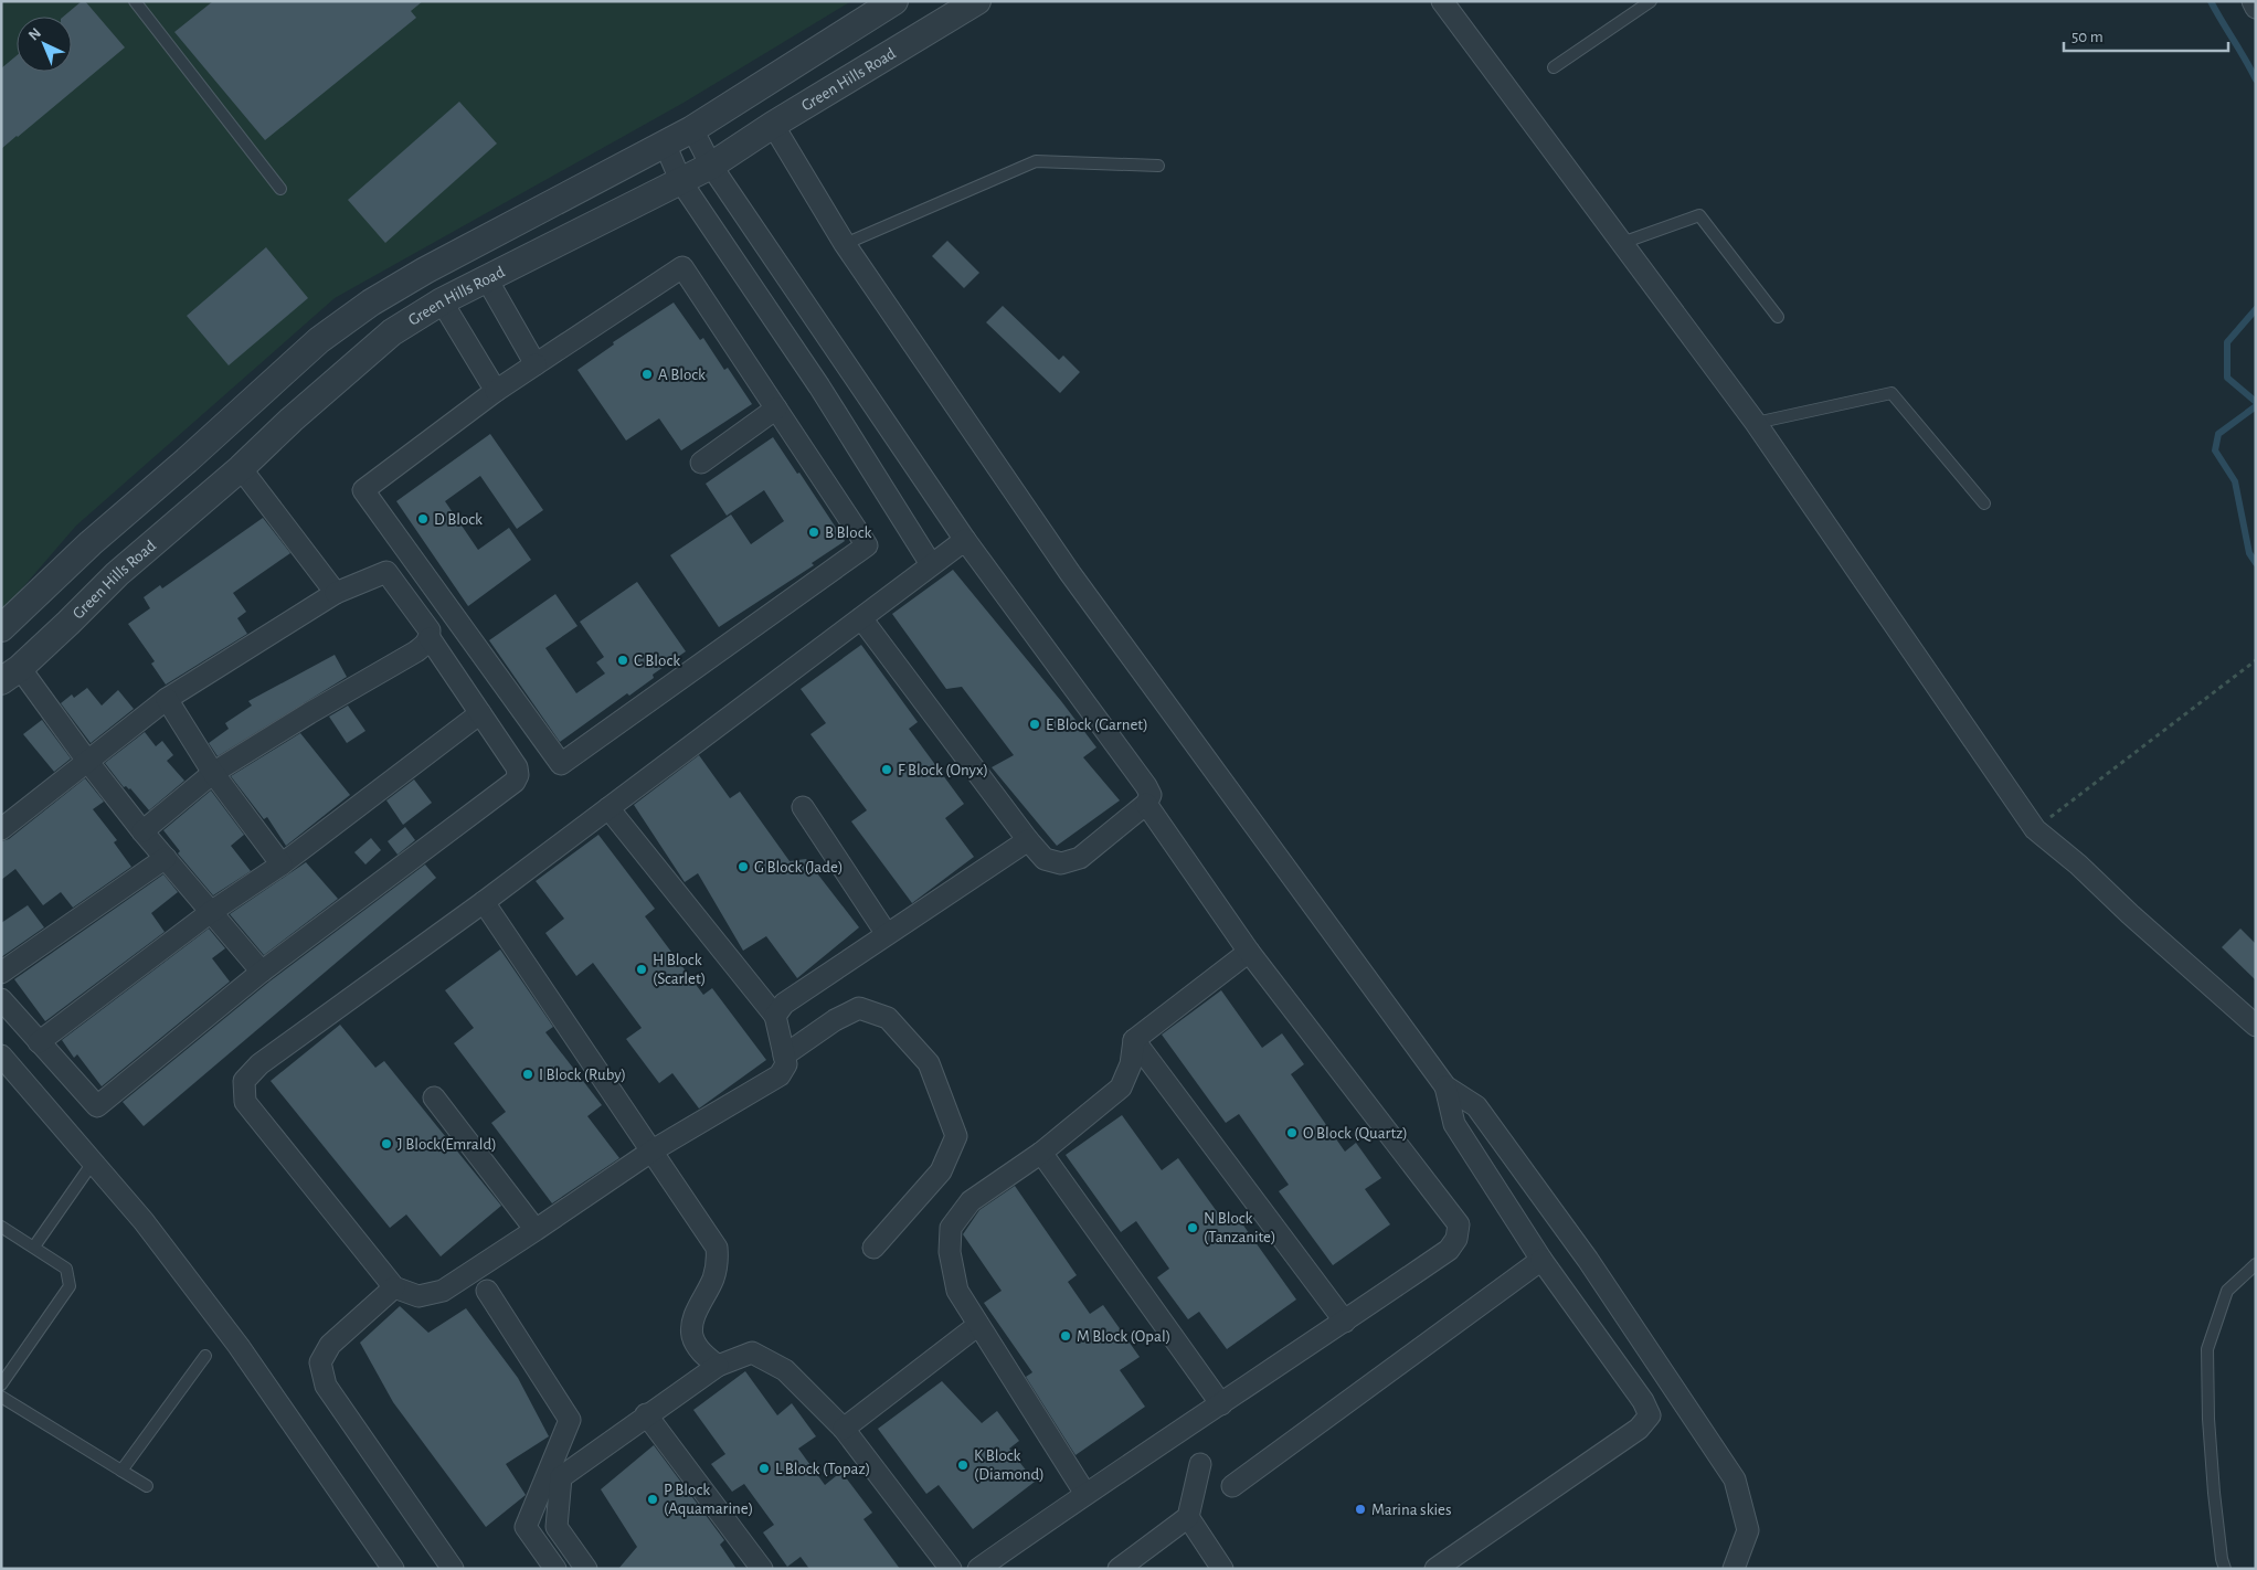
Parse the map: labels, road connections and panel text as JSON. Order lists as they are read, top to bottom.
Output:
{
  "streets": {
    "street": ["Green Hills Road"]
  },
  "places": [
    "A Block",
    "D Block",
    "B Block",
    "C Block",
    "E Block (Garnet)",
    "F Block (Onyx)",
    "G Block (Jade)",
    "H Block (Scarlet)",
    "I Block (Ruby)",
    "O Block (Quartz)",
    "J Block(Emrald)",
    "N Block (Tanzanite)",
    "M Block (Opal)",
    "K Block (Diamond)",
    "L Block (Topaz)",
    "P Block (Aquamarine)",
    "Marina skies"
  ],
  "scale_bar": "50 m",
  "north": "top left"
}
